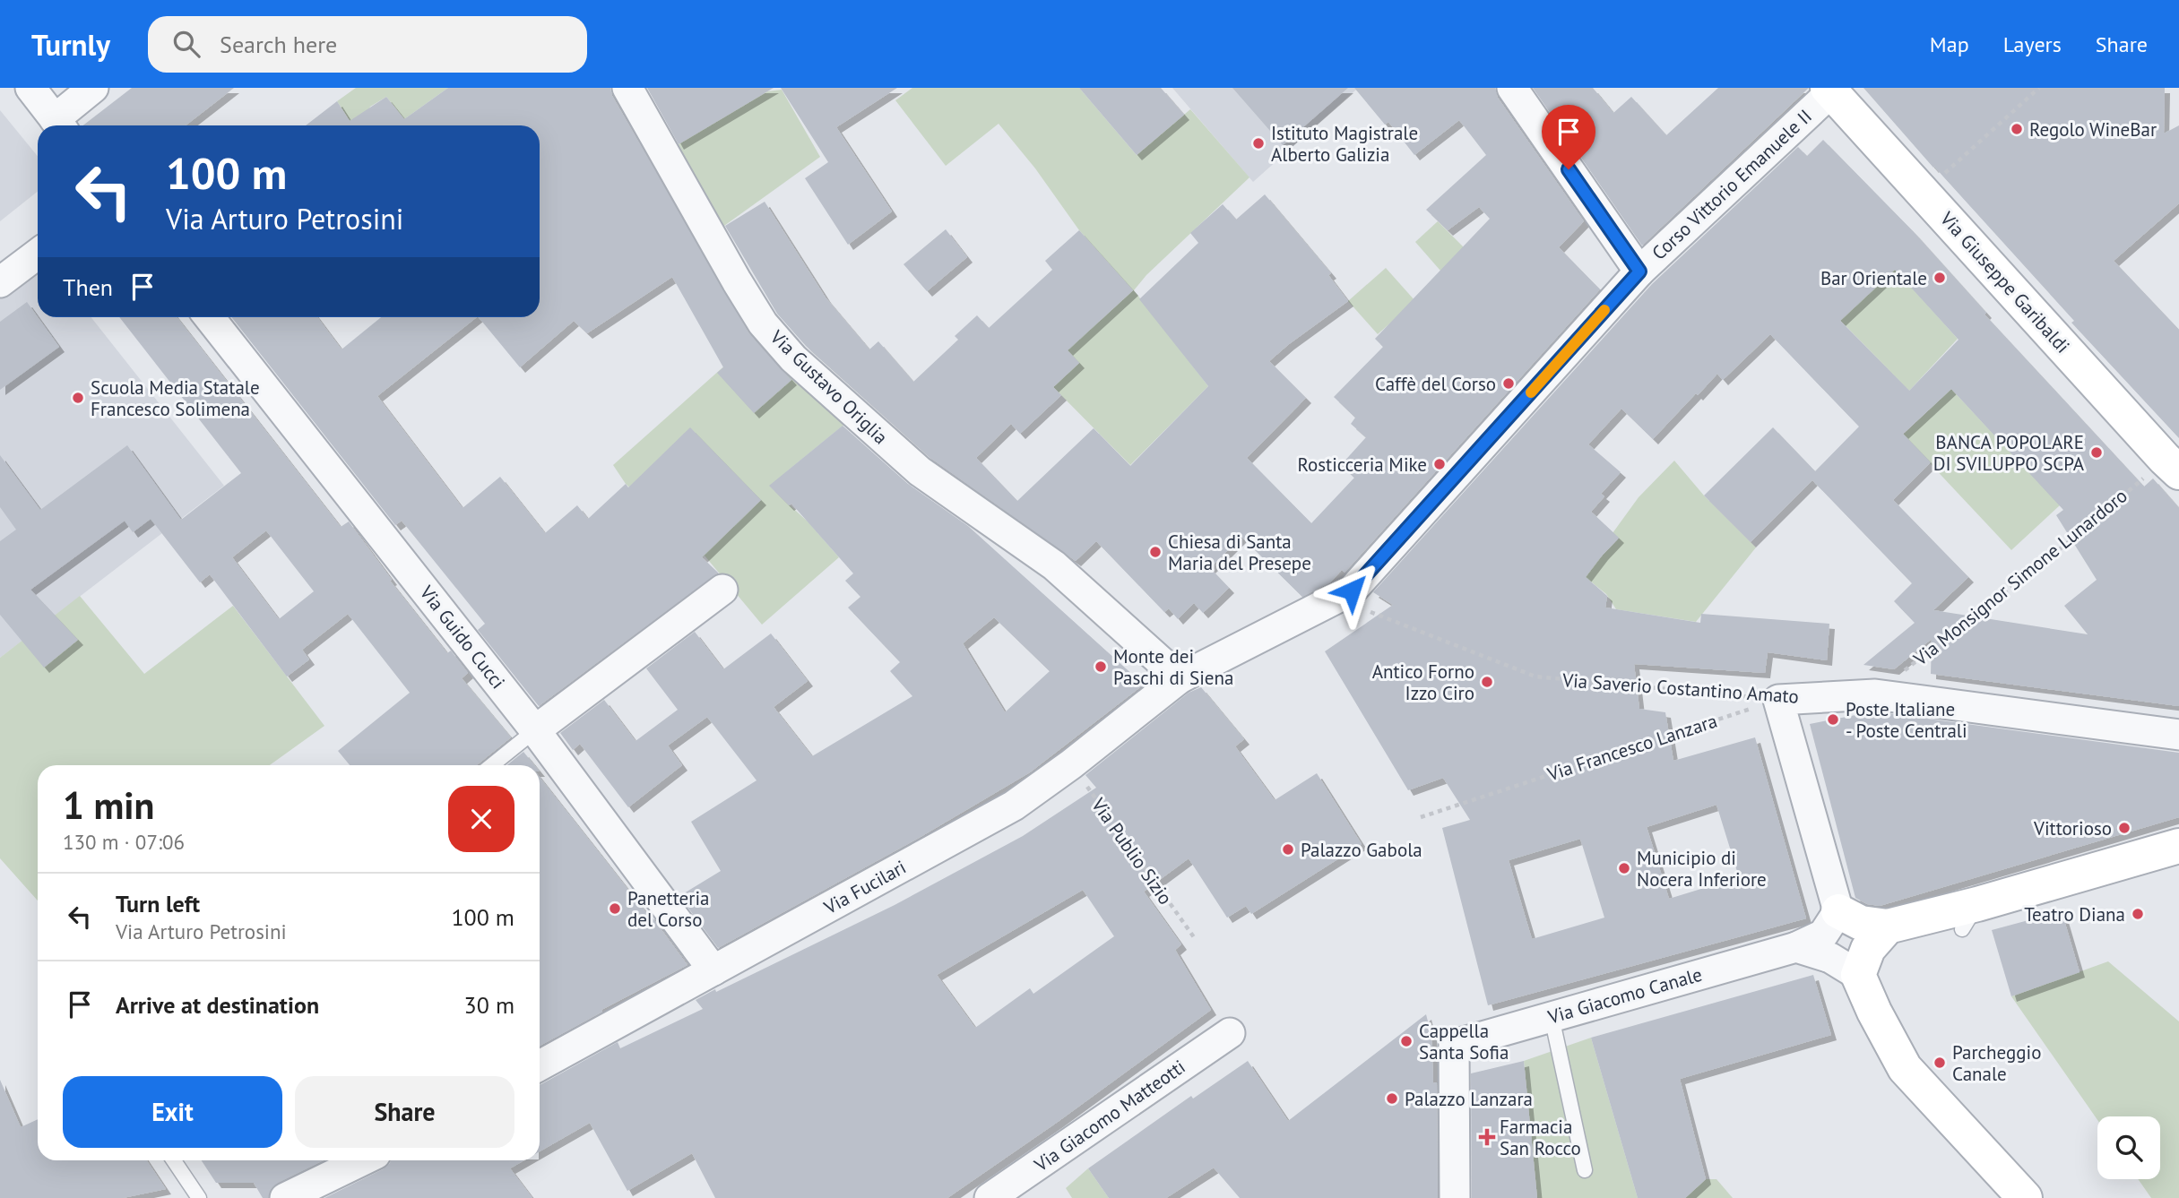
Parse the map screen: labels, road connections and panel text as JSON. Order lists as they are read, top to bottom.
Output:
{
  "streets": {
    "street": [
      "Corso Vittorio Emanuele II",
      "Via Giuseppe Garibaldi",
      "Via Gustavo Origlia",
      "Via Guido Cucci",
      "Via Saverio Costantino Amato",
      "Via Fucilari",
      "Via Giacomo Canale",
      "Via Giacomo Matteotti"
    ],
    "path": ["Via Monsignor Simone Lunardoro", "Via Francesco Lanzara", "Via Publio Sizio"]
  },
  "crossings": [
    ["Corso Vittorio Emanuele II", "Via Giuseppe Garibaldi"],
    ["Corso Vittorio Emanuele II", "Via Saverio Costantino Amato"],
    ["Corso Vittorio Emanuele II", "Via Fucilari"],
    ["Via Giuseppe Garibaldi", "Via Monsignor Simone Lunardoro"],
    ["Via Gustavo Origlia", "Via Fucilari"],
    ["Via Monsignor Simone Lunardoro", "Via Saverio Costantino Amato"],
    ["Via Guido Cucci", "Via Fucilari"],
    ["Via Saverio Costantino Amato", "Via Francesco Lanzara"],
    ["Via Saverio Costantino Amato", "Via Fucilari"],
    ["Via Publio Sizio", "Via Fucilari"]
  ],
  "places": {
    "other": [
      "Regolo WineBar",
      "Istituto Magistrale Alberto Galizia",
      "Bar Orientale",
      "Caffè del Corso",
      "Scuola Media Statale Francesco Solimena",
      "BANCA POPOLARE DI SVILUPPO SCPA",
      "Rosticceria Mike",
      "Chiesa di Santa Maria del Presepe",
      "Monte dei Paschi di Siena",
      "Antico Forno Izzo Ciro",
      "Poste Italiane - Poste Centrali",
      "Vittorioso",
      "Palazzo Gabola",
      "Municipio di Nocera Inferiore",
      "Panetteria del Corso",
      "Teatro Diana",
      "Cappella Santa Sofia",
      "Parcheggio Canale",
      "Palazzo Lanzara"
    ],
    "health": ["Farmacia San Rocco"]
  },
  "page": {
    "header": "Turnly",
    "search": "Search here",
    "nav": ["Map", "Layers", "Share"],
    "turn": ["100 m", "Via Arturo Petrosini"],
    "then": "Then",
    "heading": ["1 min", "130 m · 07:06"],
    "list": [
      {
        "name": "Turn left",
        "note": "Via Arturo Petrosini",
        "value": "100 m"
      },
      {
        "name": "Arrive at destination",
        "value": "30 m"
      }
    ],
    "buttons": ["Exit", "Share"]
  }
}
